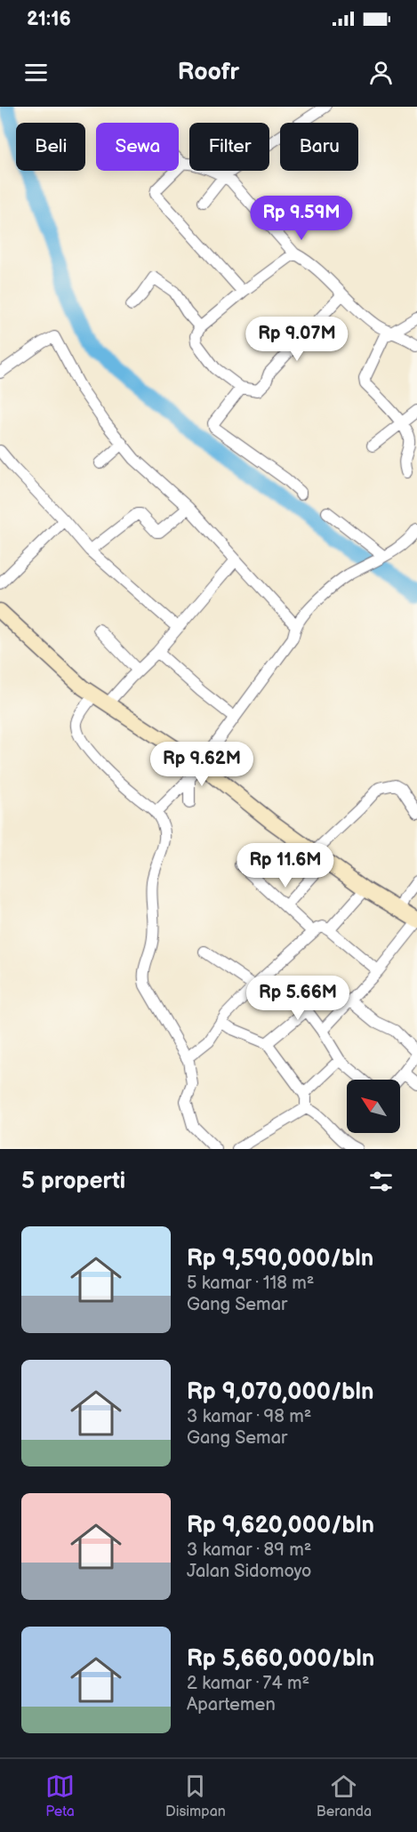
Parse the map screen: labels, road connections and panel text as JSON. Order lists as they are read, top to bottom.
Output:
{
  "north": "top left",
  "page": {
    "status": "21:16",
    "header": "Roofr",
    "chip": [
      "Beli",
      "Sewa",
      "Filter",
      "Baru"
    ],
    "price": [
      "Rp 9.59M",
      "Rp 9.07M",
      "Rp 9.62M",
      "Rp 11.6M",
      "Rp 5.66M"
    ],
    "heading": "5 properti",
    "list": [
      {
        "name": "Rp 9,590,000/bln",
        "note": "5 kamar · 118 m² · Gang Semar"
      },
      {
        "name": "Rp 9,070,000/bln",
        "note": "3 kamar · 98 m² · Gang Semar"
      },
      {
        "name": "Rp 9,620,000/bln",
        "note": "3 kamar · 89 m² · Jalan Sidomoyo"
      },
      {
        "name": "Rp 5,660,000/bln",
        "note": "2 kamar · 74 m² · Apartemen"
      }
    ],
    "tabs": ["Peta", "Disimpan", "Beranda"]
  }
}
